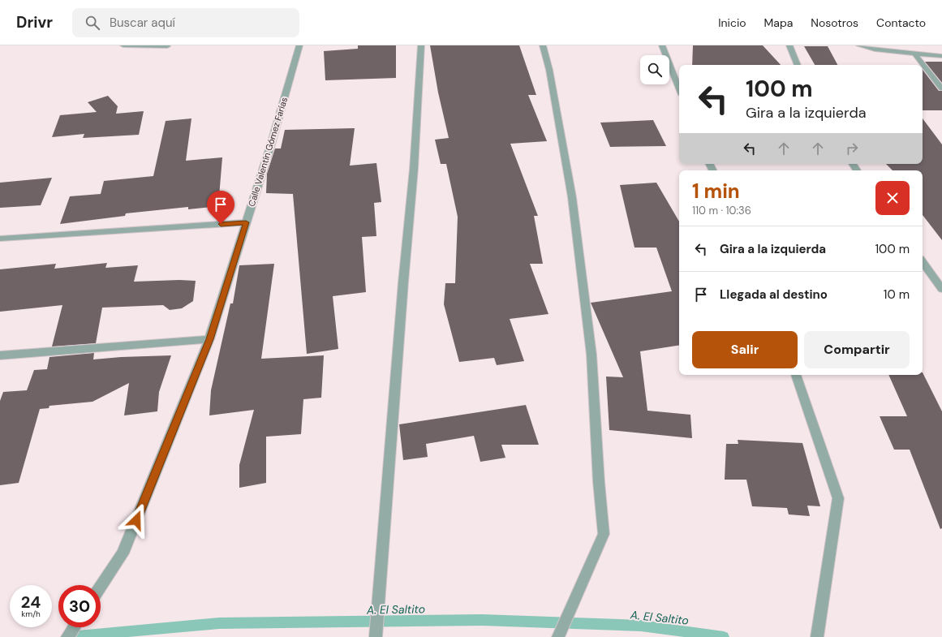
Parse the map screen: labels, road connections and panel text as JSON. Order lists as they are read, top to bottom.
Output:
{
  "streets": {
    "street": ["Calle Valentín Gómez Farías"]
  },
  "water": ["A. El Saltito"],
  "page": {
    "header": "Drivr",
    "search": "Buscar aquí",
    "nav": [
      "Inicio",
      "Mapa",
      "Nosotros",
      "Contacto"
    ],
    "turn": ["100 m", "Gira a la izquierda"],
    "heading": ["1 min", "110 m · 10:36"],
    "list": [
      {
        "name": "Gira a la izquierda",
        "value": "100 m"
      },
      {
        "name": "Llegada al destino",
        "value": "10 m"
      }
    ],
    "buttons": ["Salir", "Compartir"],
    "speed": "24 km/h",
    "limit": "30"
  }
}
